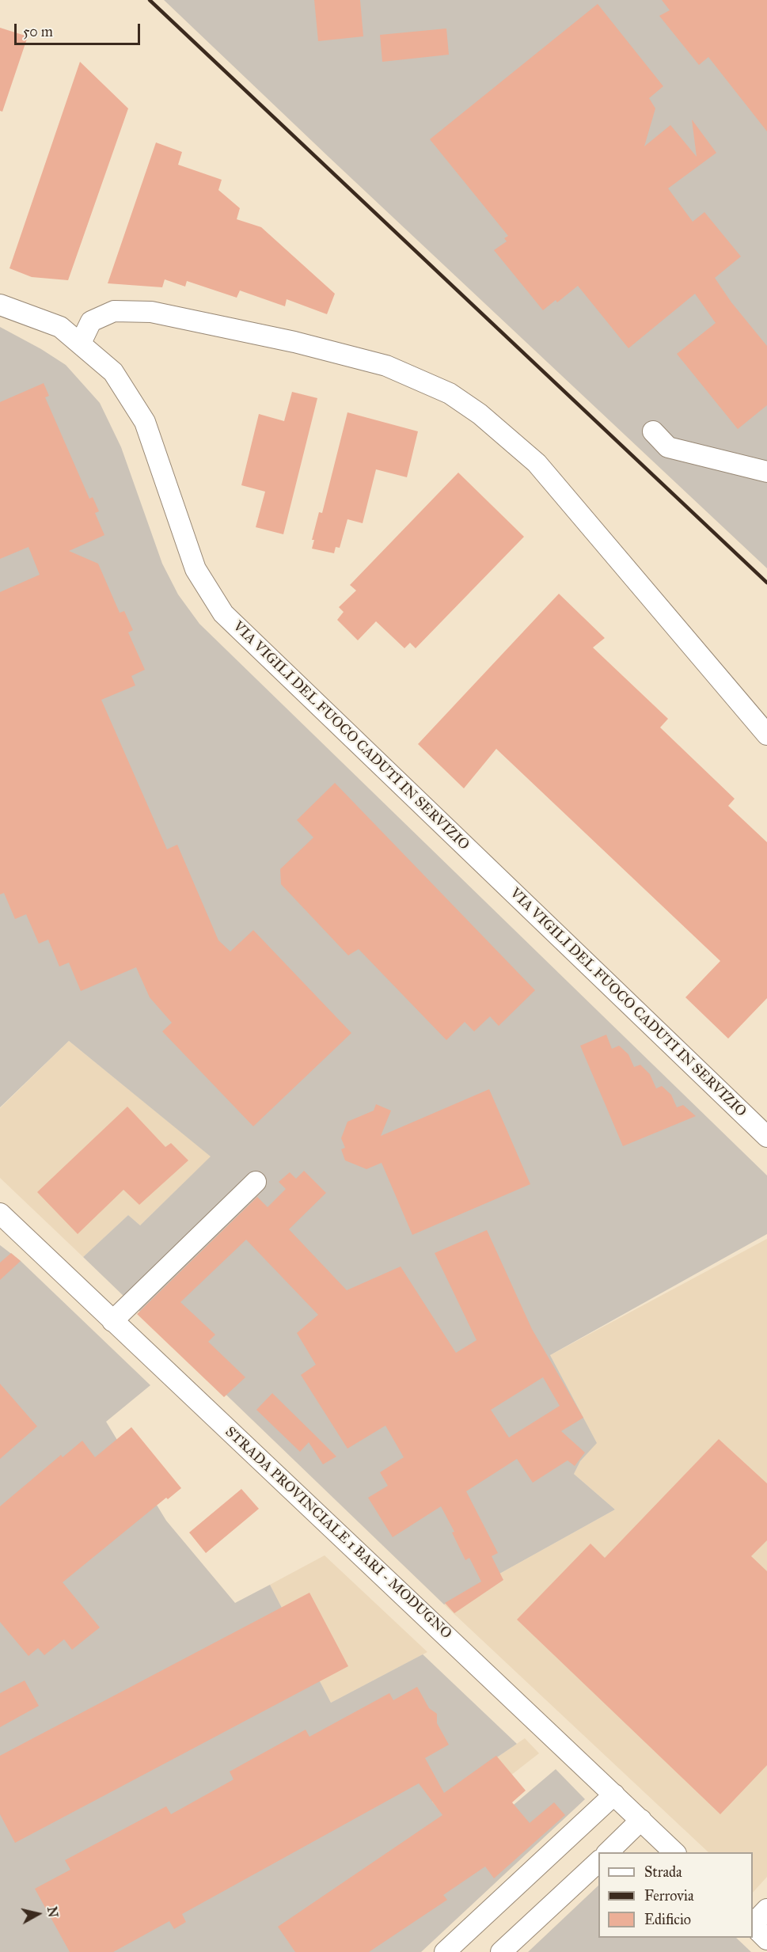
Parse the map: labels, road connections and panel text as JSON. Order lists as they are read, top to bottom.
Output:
{
  "streets": {
    "street": ["VIA VIGILI DEL FUOCO CADUTI IN SERVIZIO", "STRADA PROVINCIALE 1 BARI - MODUGNO"]
  },
  "legend": ["Strada", "Ferrovia", "Edificio"],
  "scale_bar": "50 m",
  "north": "right"
}
